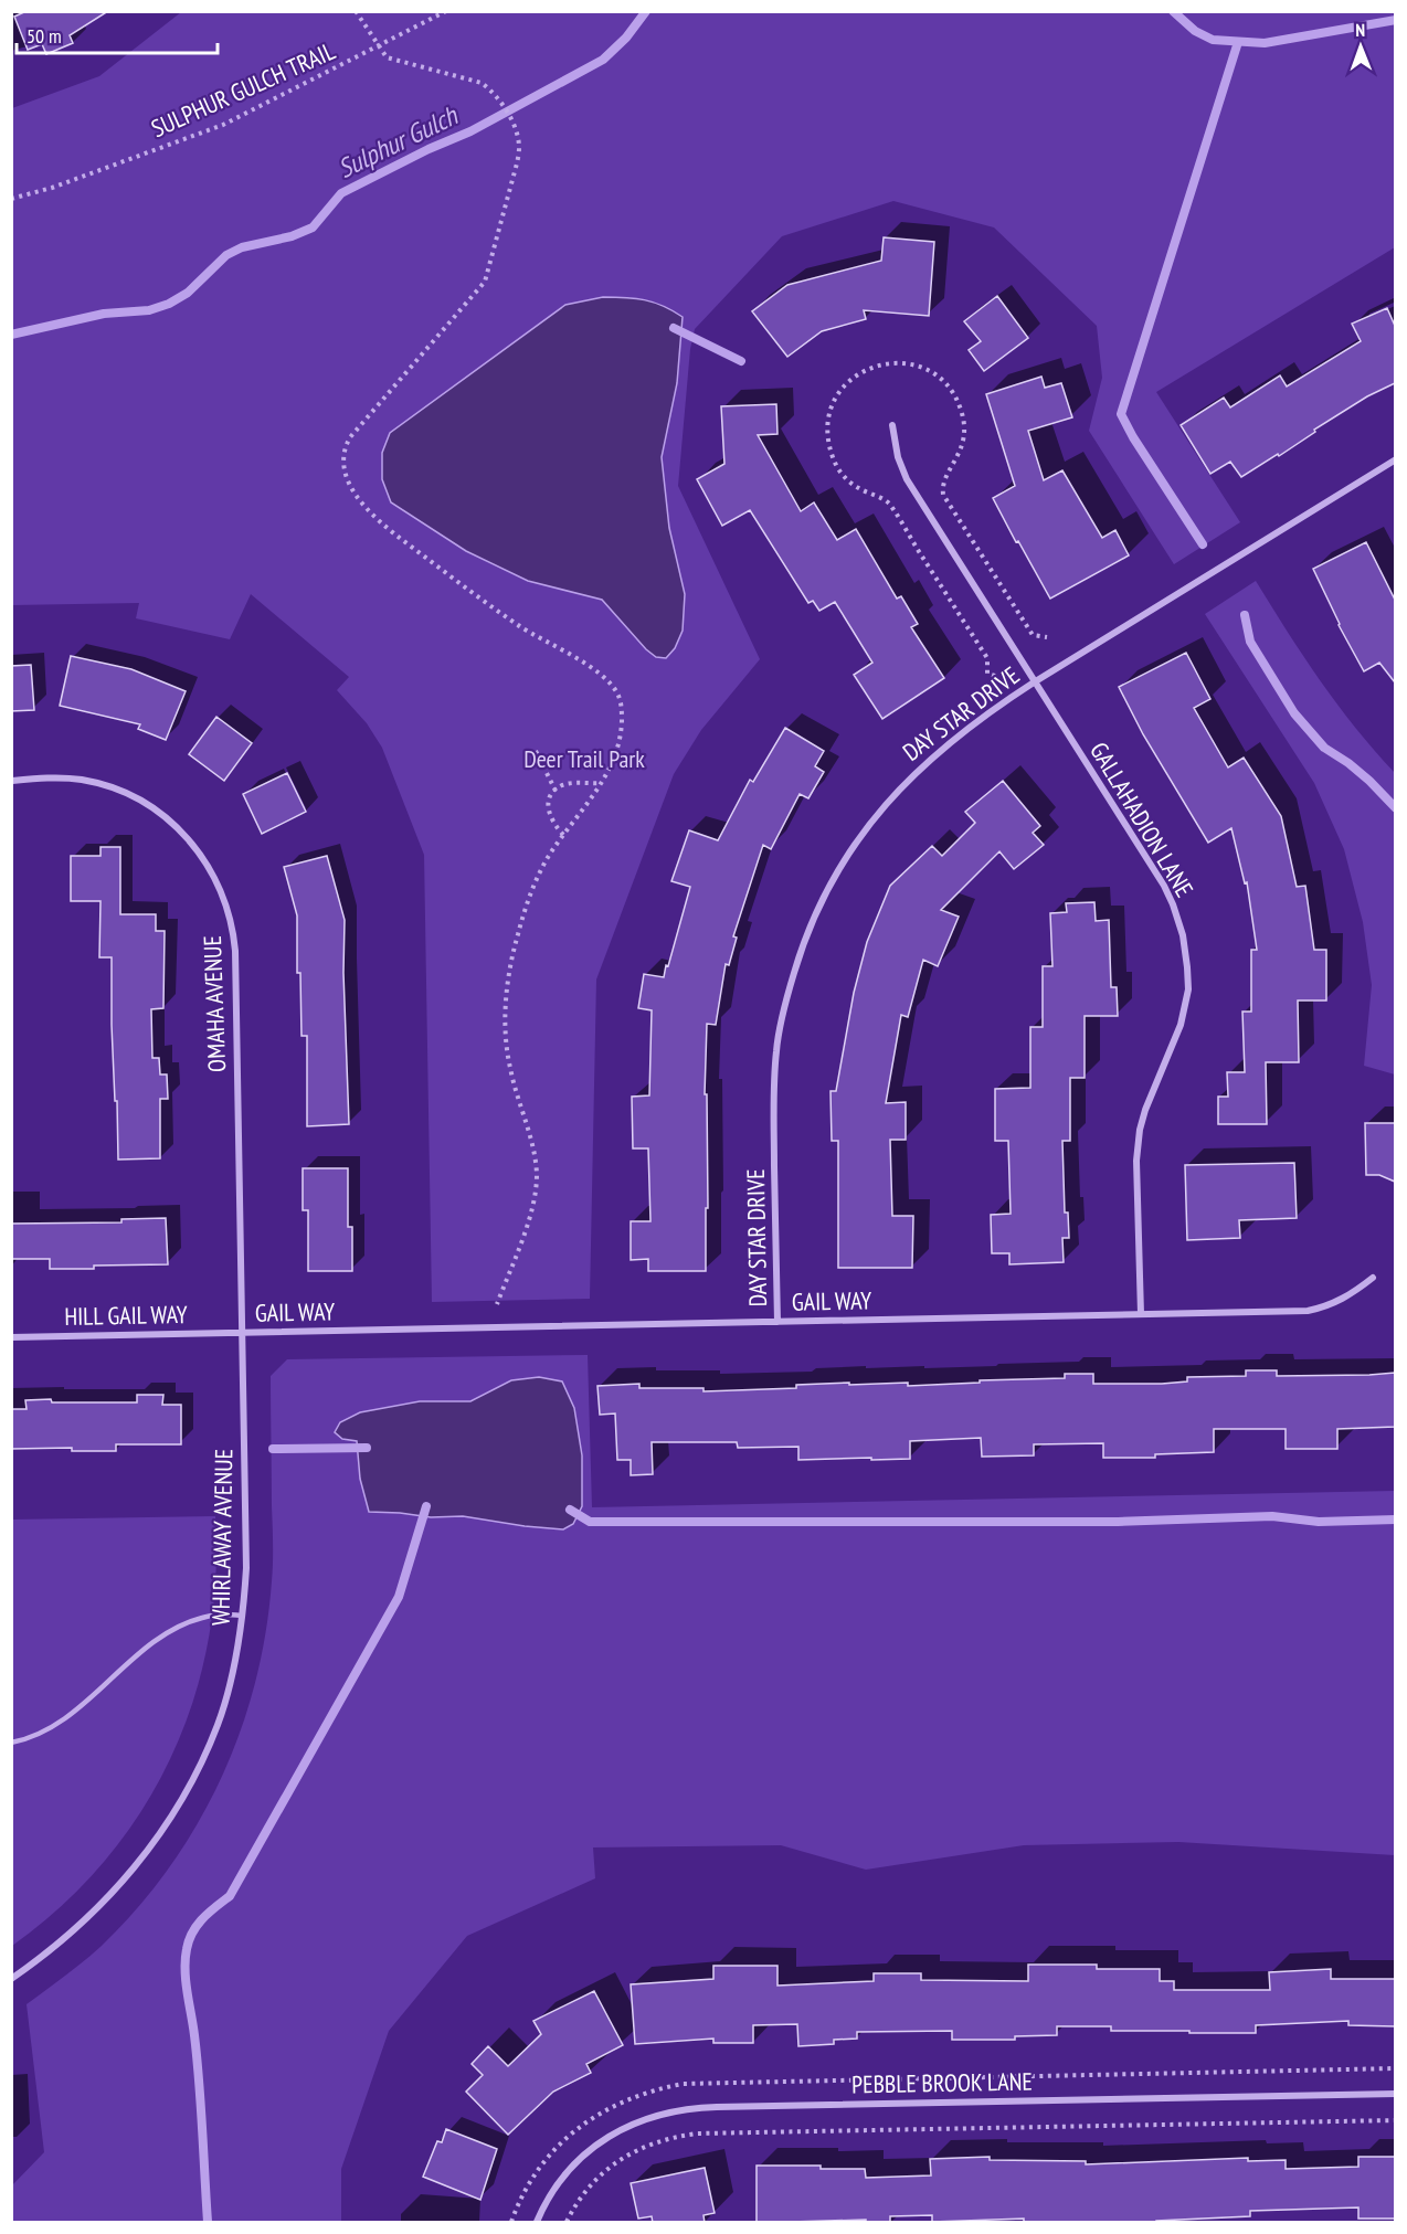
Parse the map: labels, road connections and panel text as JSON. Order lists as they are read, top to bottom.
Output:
{
  "streets": {
    "street": [
      "DAY STAR DRIVE",
      "GALLAHADION LANE",
      "OMAHA AVENUE",
      "GAIL WAY",
      "HILL GAIL WAY",
      "WHIRLAWAY AVENUE",
      "PEBBLE BROOK LANE"
    ],
    "path": ["SULPHUR GULCH TRAIL"]
  },
  "crossings": [
    ["DAY STAR DRIVE", "GALLAHADION LANE"],
    ["DAY STAR DRIVE", "GAIL WAY"],
    ["GALLAHADION LANE", "GAIL WAY"],
    ["OMAHA AVENUE", "GAIL WAY"],
    ["OMAHA AVENUE", "HILL GAIL WAY"],
    ["OMAHA AVENUE", "WHIRLAWAY AVENUE"],
    ["GAIL WAY", "HILL GAIL WAY"],
    ["GAIL WAY", "WHIRLAWAY AVENUE"],
    ["HILL GAIL WAY", "WHIRLAWAY AVENUE"]
  ],
  "water": ["Sulphur Gulch"],
  "parks": ["Deer Trail Park"],
  "scale_bar": "50 m",
  "north": "top"
}
